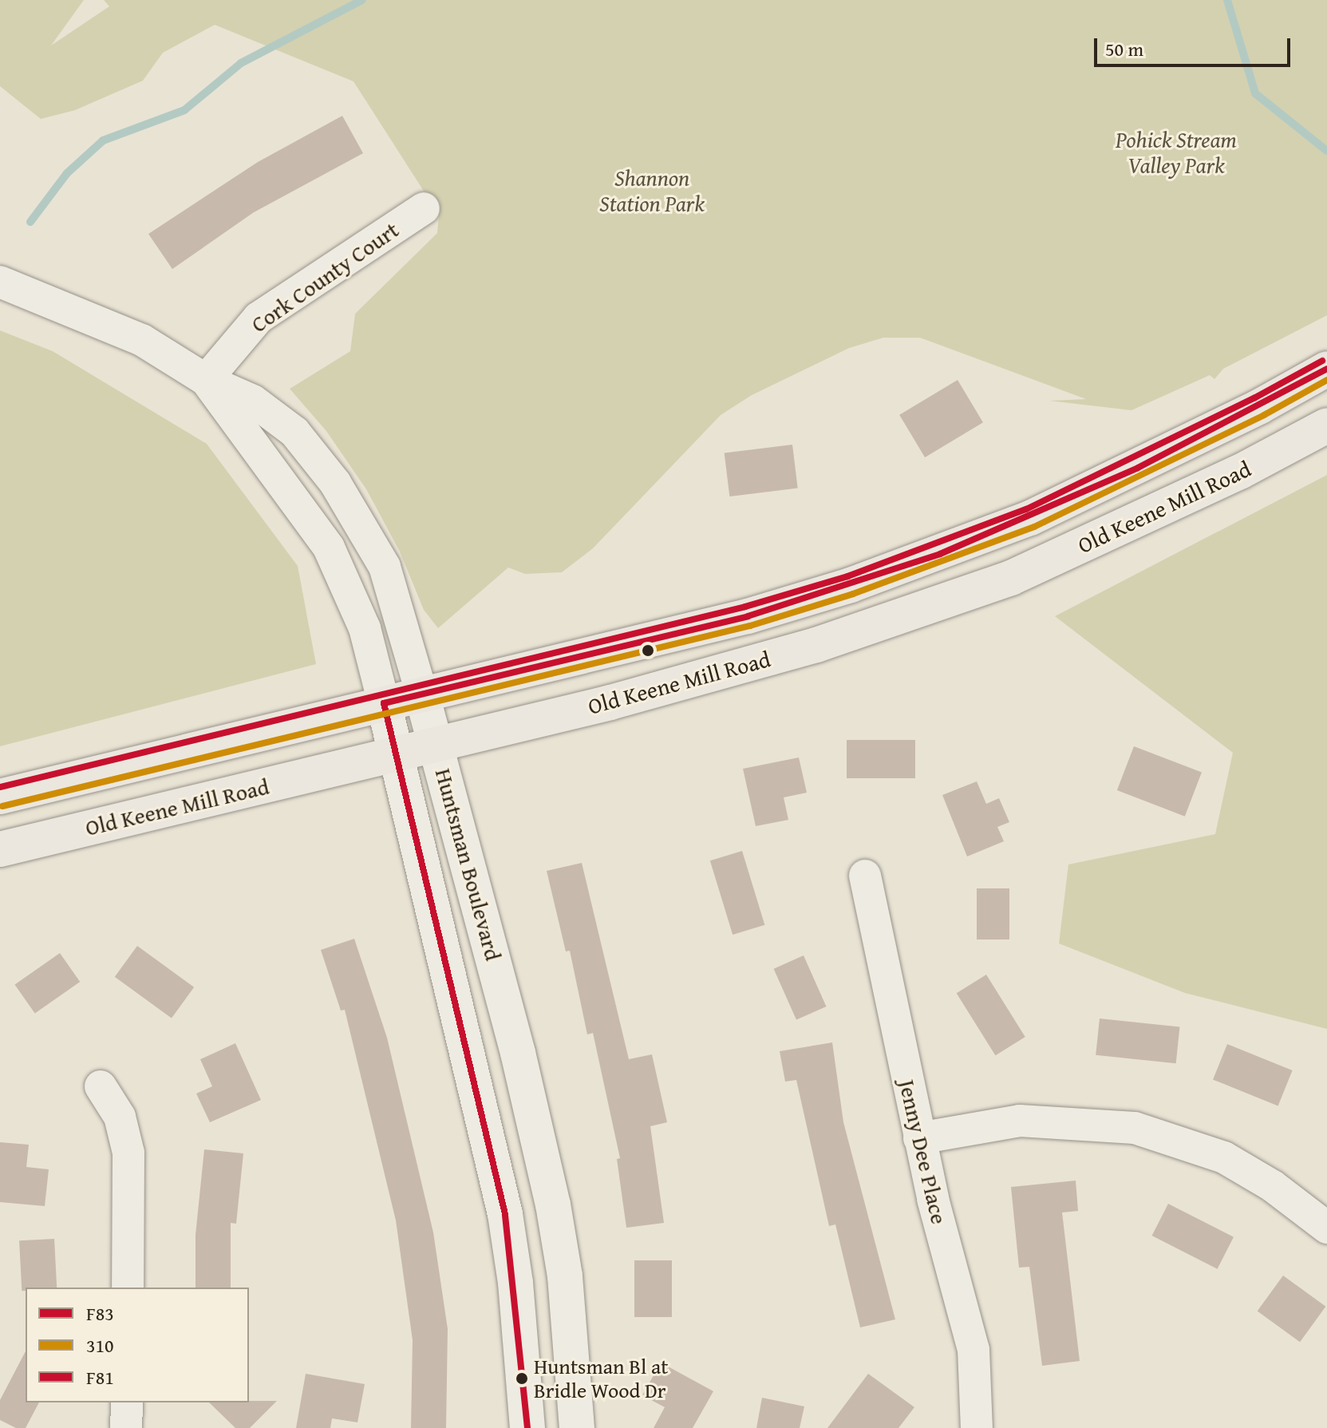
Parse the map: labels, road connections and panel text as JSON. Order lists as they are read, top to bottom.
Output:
{
  "streets": {
    "main road": ["Old Keene Mill Road"],
    "street": ["Cork County Court", "Huntsman Boulevard", "Jenny Dee Place"]
  },
  "crossings": [
    ["Cork County Court", "Huntsman Boulevard"],
    ["Old Keene Mill Road", "Huntsman Boulevard"]
  ],
  "parks": ["Pohick Stream Valley Park", "Shannon Station Park"],
  "places": ["Huntsman Bl at Bridle Wood Dr"],
  "lines": ["transit line F81", "transit line F83", "transit line 310"],
  "legend": ["F83", "310", "F81"],
  "scale_bar": "50 m"
}
